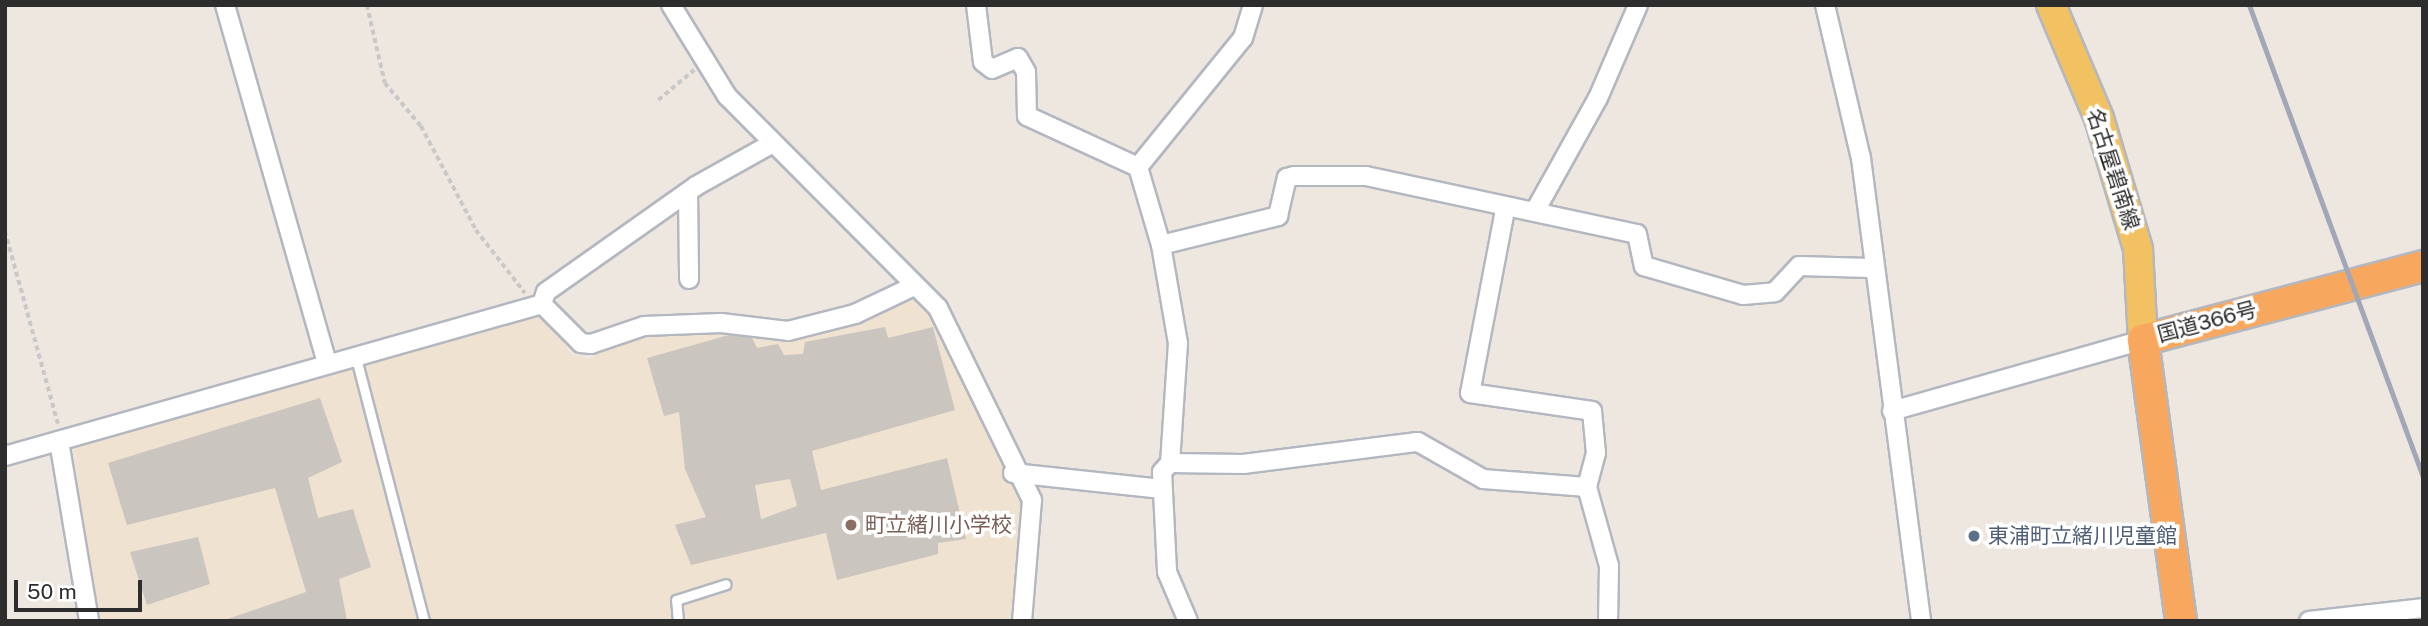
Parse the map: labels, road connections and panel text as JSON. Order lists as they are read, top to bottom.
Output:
{
  "streets": {
    "highway": ["国道366号"],
    "main road": ["名古屋碧南線"]
  },
  "crossings": [
    ["名古屋碧南線", "国道366号"]
  ],
  "places": ["町立緒川小学校", "東浦町立緒川児童館"],
  "scale_bar": "50 m"
}
